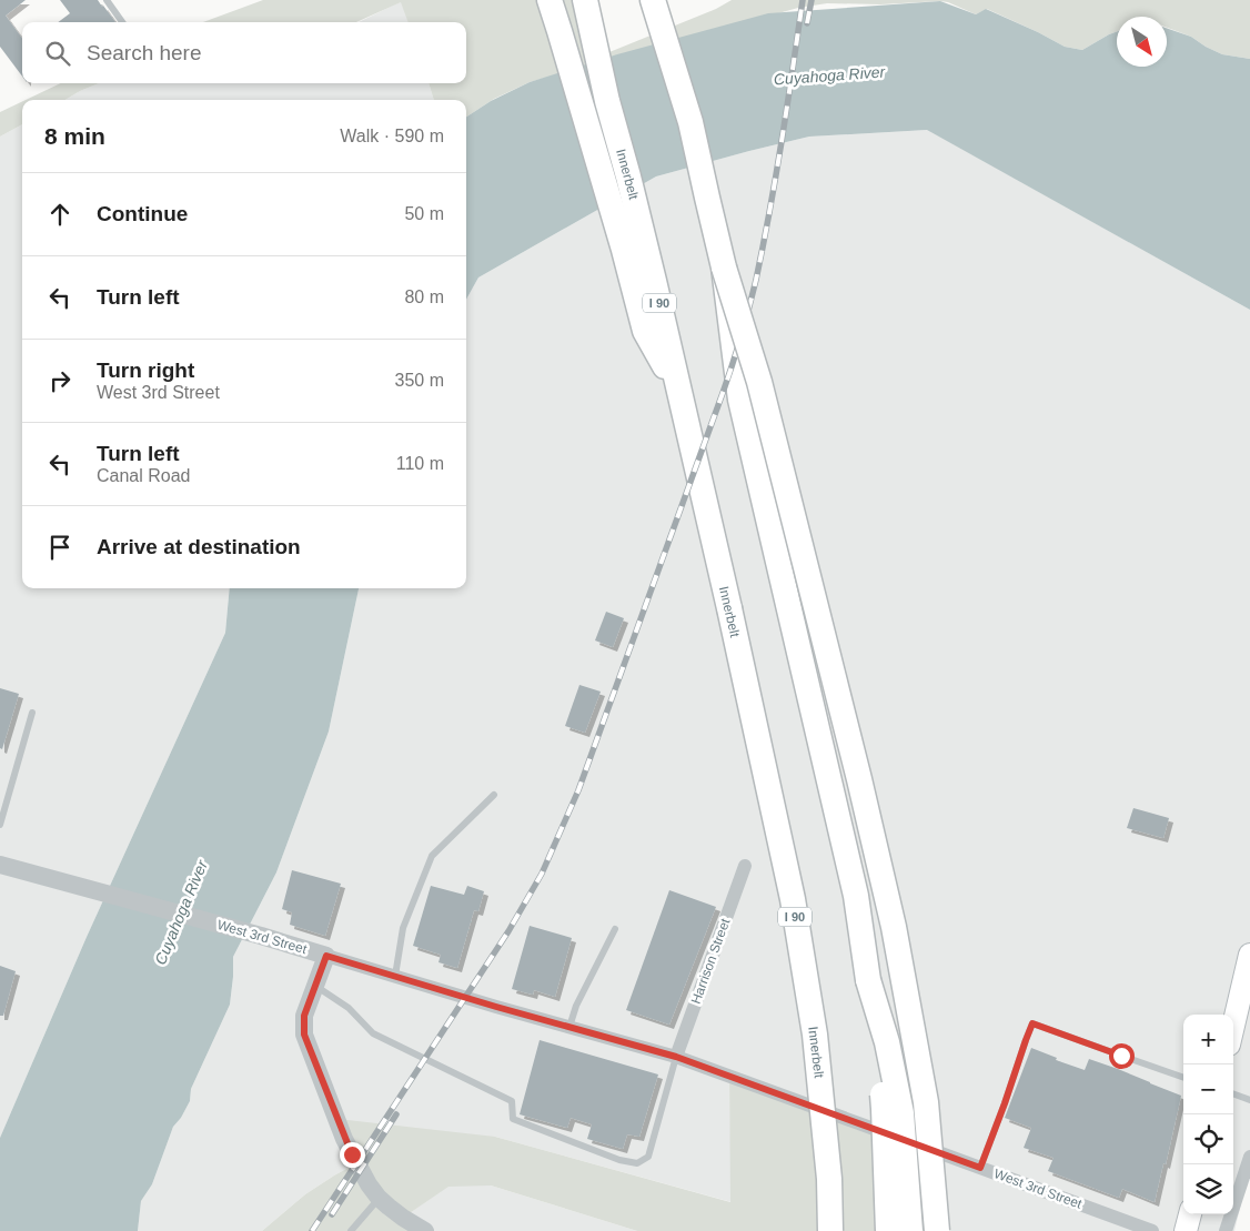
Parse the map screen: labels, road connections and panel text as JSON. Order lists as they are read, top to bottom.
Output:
{
  "streets": {
    "highway": ["Innerbelt", "I 90"],
    "street": ["West 3rd Street", "Harrison Street"]
  },
  "crossings": [
    ["West 3rd Street", "Harrison Street"]
  ],
  "water": ["Cuyahoga River"],
  "north": "bottom right",
  "page": {
    "search": "Search here",
    "heading": ["8 min", "Walk · 590 m"],
    "list": [
      ["Continue", "50 m"],
      ["Turn left", "80 m"],
      ["Turn right", "West 3rd Street", "350 m"],
      ["Turn left", "Canal Road", "110 m"],
      "Arrive at destination"
    ],
    "map_buttons": ["+", "−"]
  }
}
